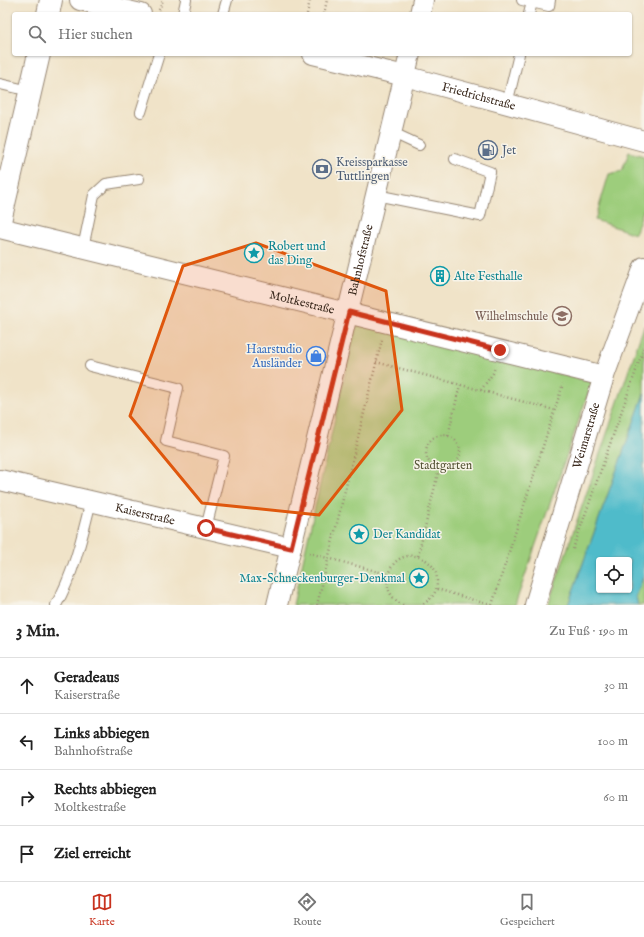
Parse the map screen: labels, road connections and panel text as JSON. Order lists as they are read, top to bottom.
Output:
{
  "streets": {
    "street": [
      "Friedrichstraße",
      "Bahnhofstraße",
      "Moltkestraße",
      "Weimarstraße",
      "Kaiserstraße"
    ]
  },
  "crossings": [
    ["Friedrichstraße", "Bahnhofstraße"],
    ["Bahnhofstraße", "Moltkestraße"],
    ["Bahnhofstraße", "Kaiserstraße"],
    ["Moltkestraße", "Weimarstraße"]
  ],
  "parks": ["Stadtgarten"],
  "places": {
    "fuel station": ["Jet"],
    "bank": ["Kreissparkasse Tuttlingen"],
    "place": ["Robert und das Ding", "Der Kandidat", "Max-Schneckenburger-Denkmal"],
    "building": ["Alte Festhalle"],
    "school or university": ["Wilhelmschule"],
    "shop": ["Haarstudio Ausländer"]
  },
  "page": {
    "search": "Hier suchen",
    "heading": ["3 Min.", "Zu Fuß · 190 m"],
    "list": [
      ["Geradeaus", "Kaiserstraße", "30 m"],
      ["Links abbiegen", "Bahnhofstraße", "100 m"],
      ["Rechts abbiegen", "Moltkestraße", "60 m"],
      "Ziel erreicht"
    ],
    "nav": ["Karte", "Route", "Gespeichert"]
  }
}
